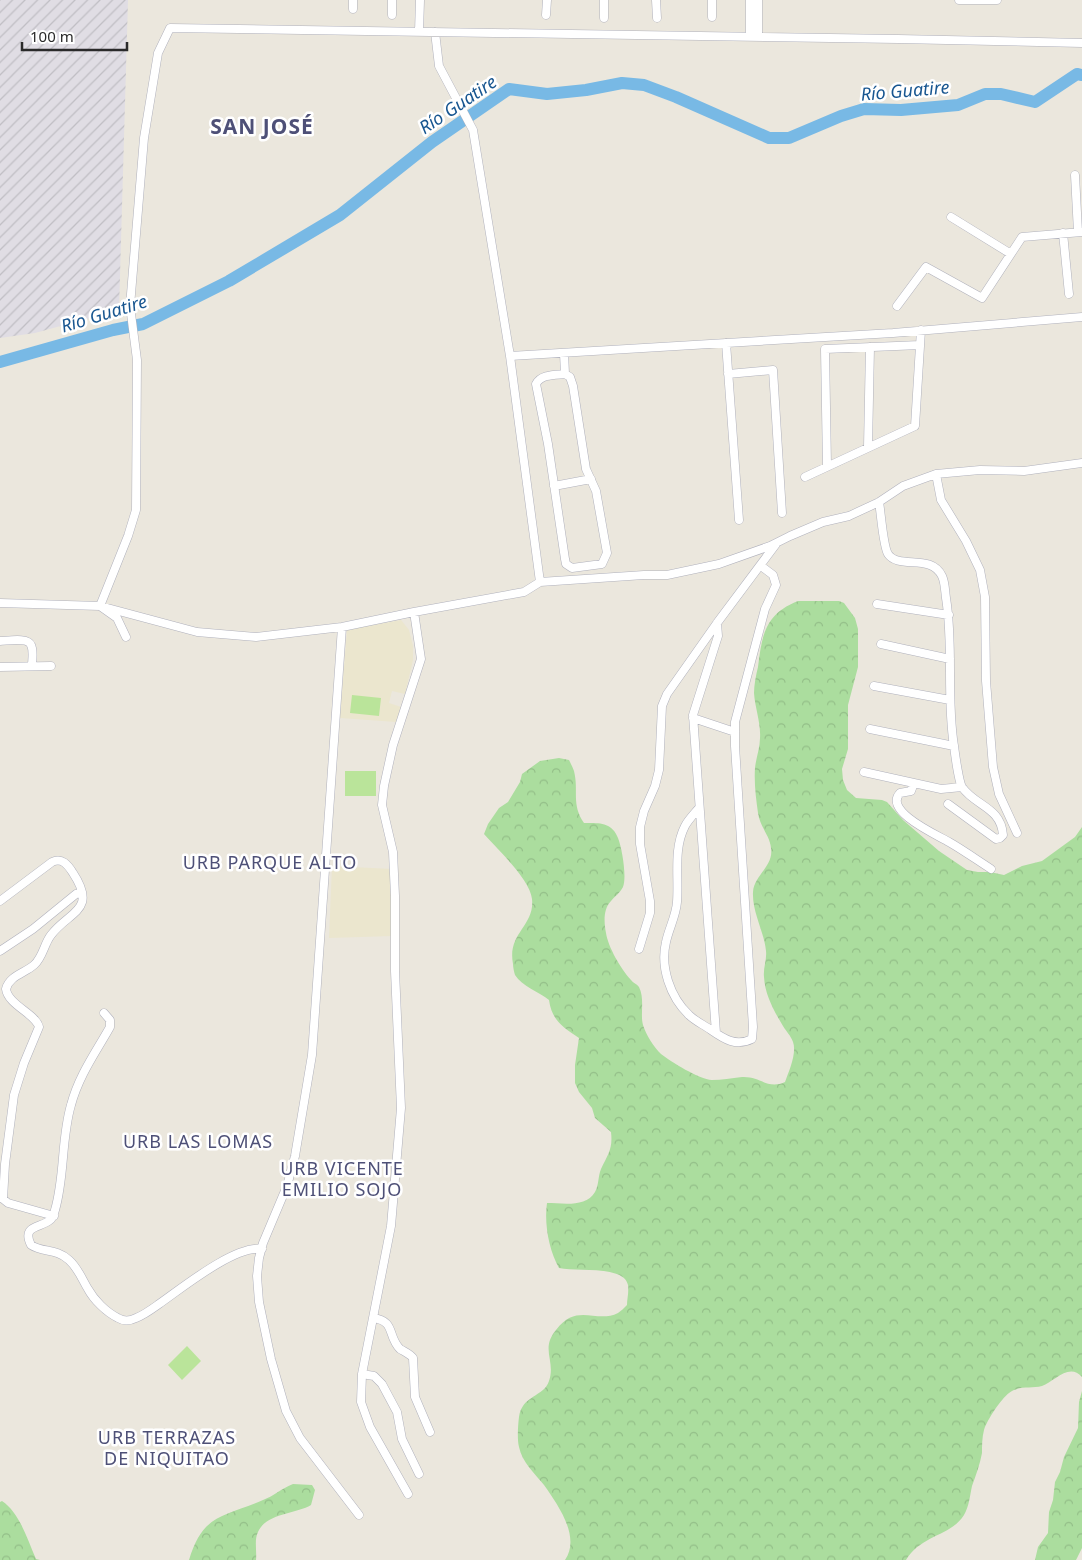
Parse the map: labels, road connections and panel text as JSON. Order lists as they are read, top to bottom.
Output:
{
  "districts": [
    "SAN JOSÉ",
    "URB PARQUE ALTO",
    "URB LAS LOMAS",
    "URB VICENTE EMILIO SOJO",
    "URB TERRAZAS DE NIQUITAO"
  ],
  "water": ["Río Guatire"],
  "scale_bar": "100 m"
}
